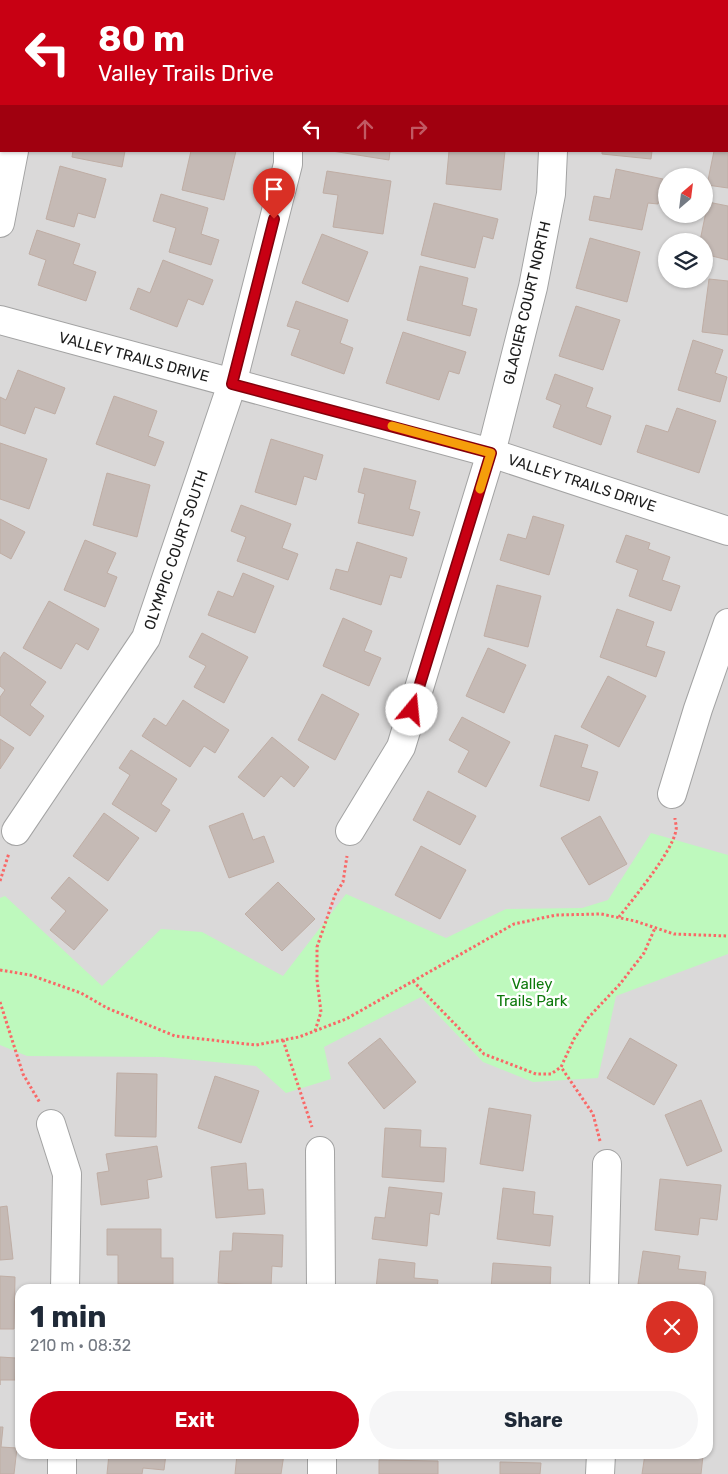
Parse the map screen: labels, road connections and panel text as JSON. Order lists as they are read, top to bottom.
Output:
{
  "streets": {
    "street": ["GLACIER COURT NORTH", "VALLEY TRAILS DRIVE", "OLYMPIC COURT SOUTH"]
  },
  "crossings": [
    ["GLACIER COURT NORTH", "VALLEY TRAILS DRIVE"],
    ["VALLEY TRAILS DRIVE", "OLYMPIC COURT SOUTH"]
  ],
  "parks": ["Valley Trails Park"],
  "north": "top right",
  "page": {
    "turn": ["80 m", "Valley Trails Drive"],
    "heading": ["1 min", "210 m · 08:32"],
    "buttons": ["Exit", "Share"]
  }
}
